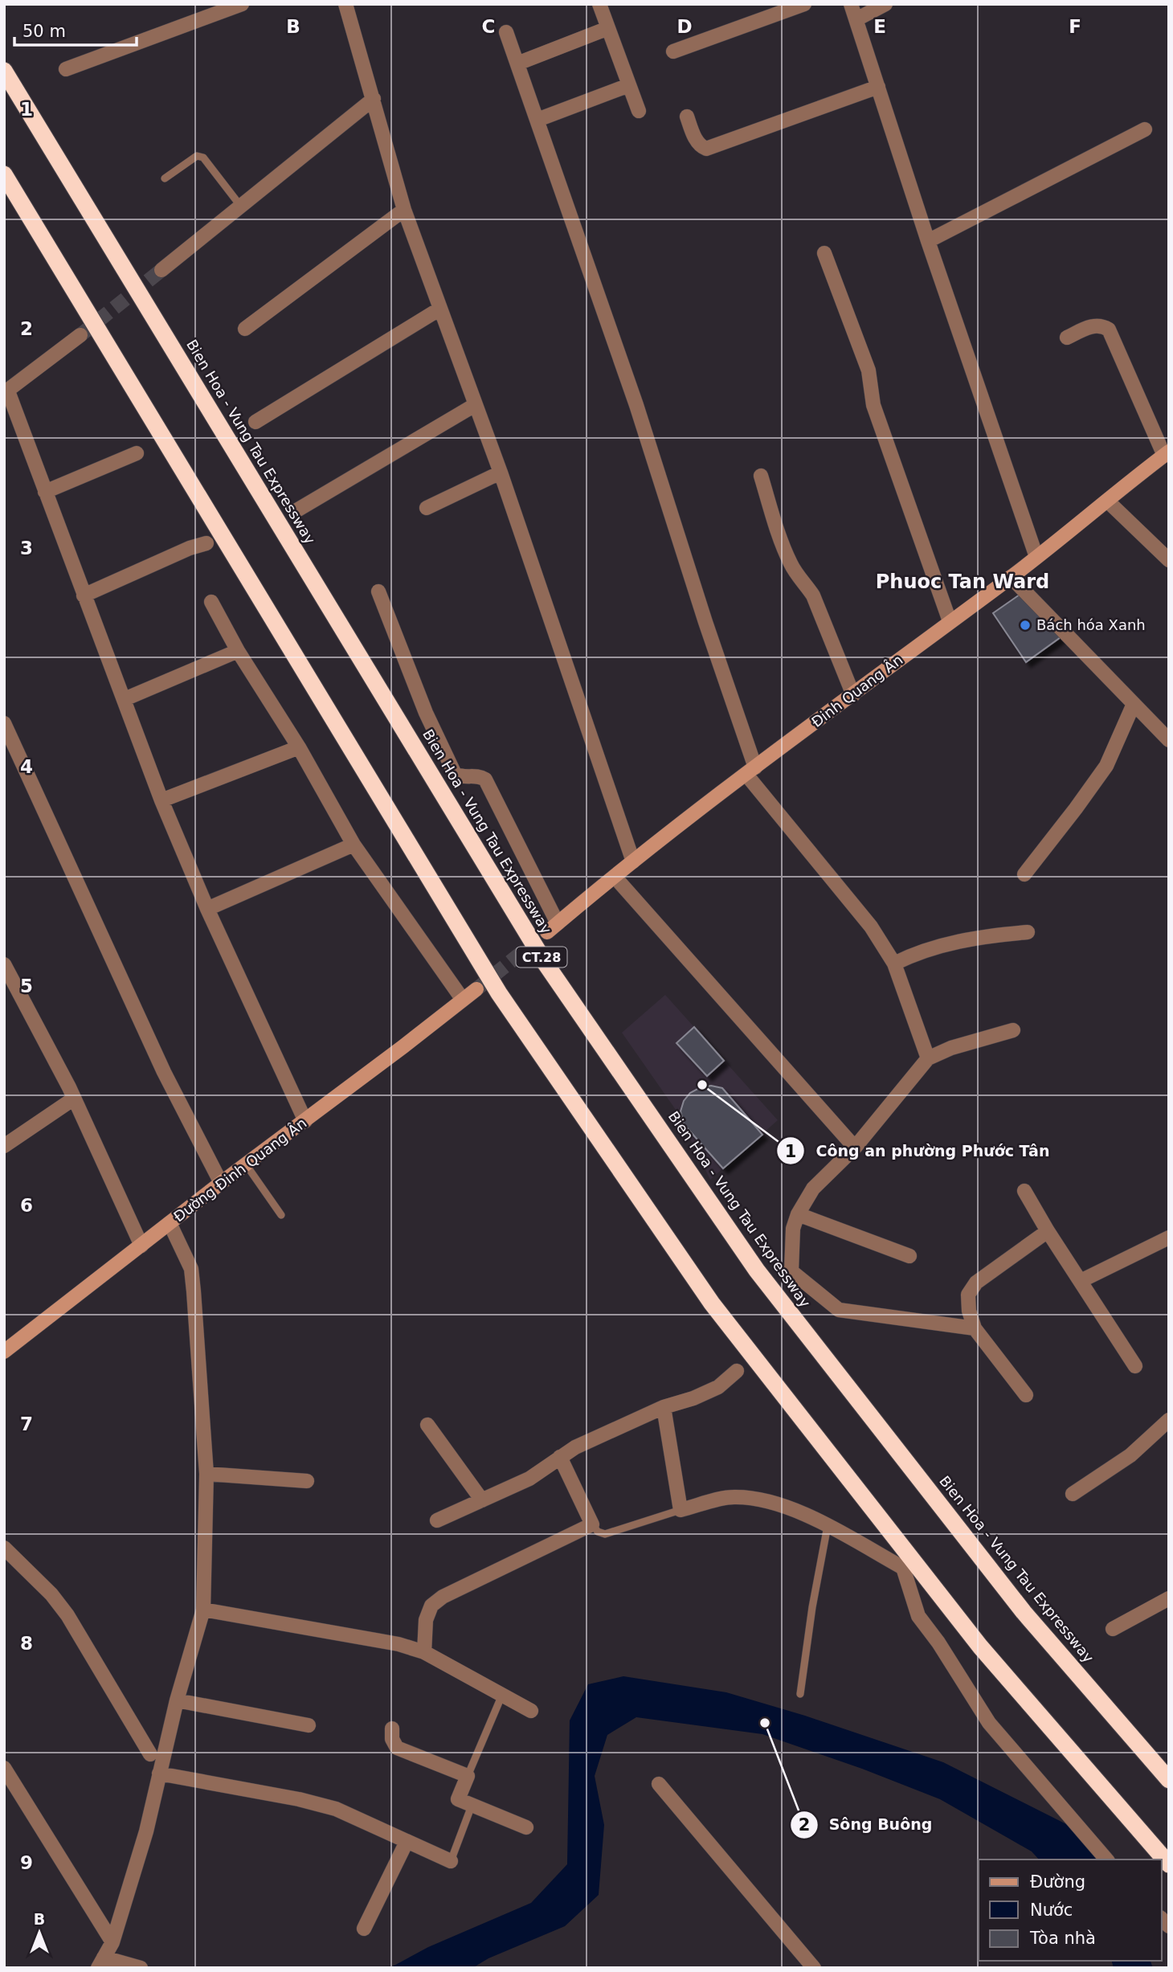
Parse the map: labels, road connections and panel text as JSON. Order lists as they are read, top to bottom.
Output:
{
  "streets": {
    "highway": ["Bien Hoa - Vung Tau Expressway", "CT.28"],
    "street": ["Đinh Quang Ân", "Đường Đinh Quang Ân"]
  },
  "districts": ["Phuoc Tan Ward"],
  "places": ["Bách hóa Xanh", "Công an phường Phước Tân", "Sông Buông"],
  "legend": ["Đường", "Nước", "Tòa nhà"],
  "scale_bar": "50 m",
  "north": "top",
  "grid": {
    "columns": [
      "B",
      "C",
      "D",
      "E",
      "F"
    ],
    "rows": [
      "1",
      "2",
      "3",
      "4",
      "5",
      "6",
      "7",
      "8",
      "9"
    ]
  }
}
